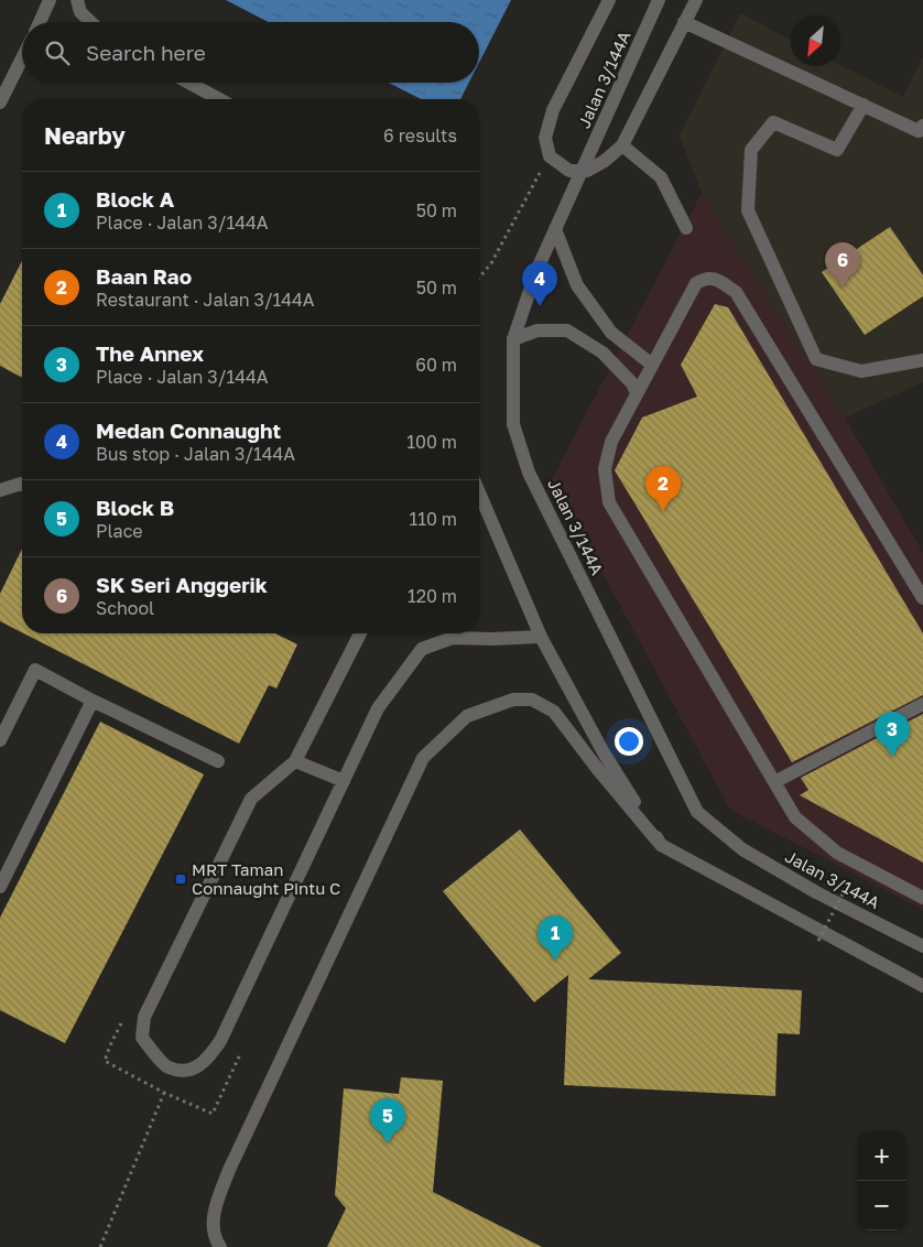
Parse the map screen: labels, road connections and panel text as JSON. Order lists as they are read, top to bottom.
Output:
{
  "streets": {
    "street": ["Jalan 3/144A"]
  },
  "places": {
    "transit": ["MRT Taman Connaught Pintu C"]
  },
  "north": "bottom left",
  "page": {
    "search": "Search here",
    "heading": ["Nearby", "6 results"],
    "list": [
      {
        "mark": "1",
        "name": "Block A",
        "note": "Place · Jalan 3/144A",
        "value": "50 m"
      },
      {
        "mark": "2",
        "name": "Baan Rao",
        "note": "Restaurant · Jalan 3/144A",
        "value": "50 m"
      },
      {
        "mark": "3",
        "name": "The Annex",
        "note": "Place · Jalan 3/144A",
        "value": "60 m"
      },
      {
        "mark": "4",
        "name": "Medan Connaught",
        "note": "Bus stop · Jalan 3/144A",
        "value": "100 m"
      },
      {
        "mark": "5",
        "name": "Block B",
        "note": "Place",
        "value": "110 m"
      },
      {
        "mark": "6",
        "name": "SK Seri Anggerik",
        "note": "School",
        "value": "120 m"
      }
    ],
    "pins": [
      "6",
      "4",
      "2",
      "3",
      "1",
      "5"
    ],
    "map_buttons": ["+", "−"]
  }
}
